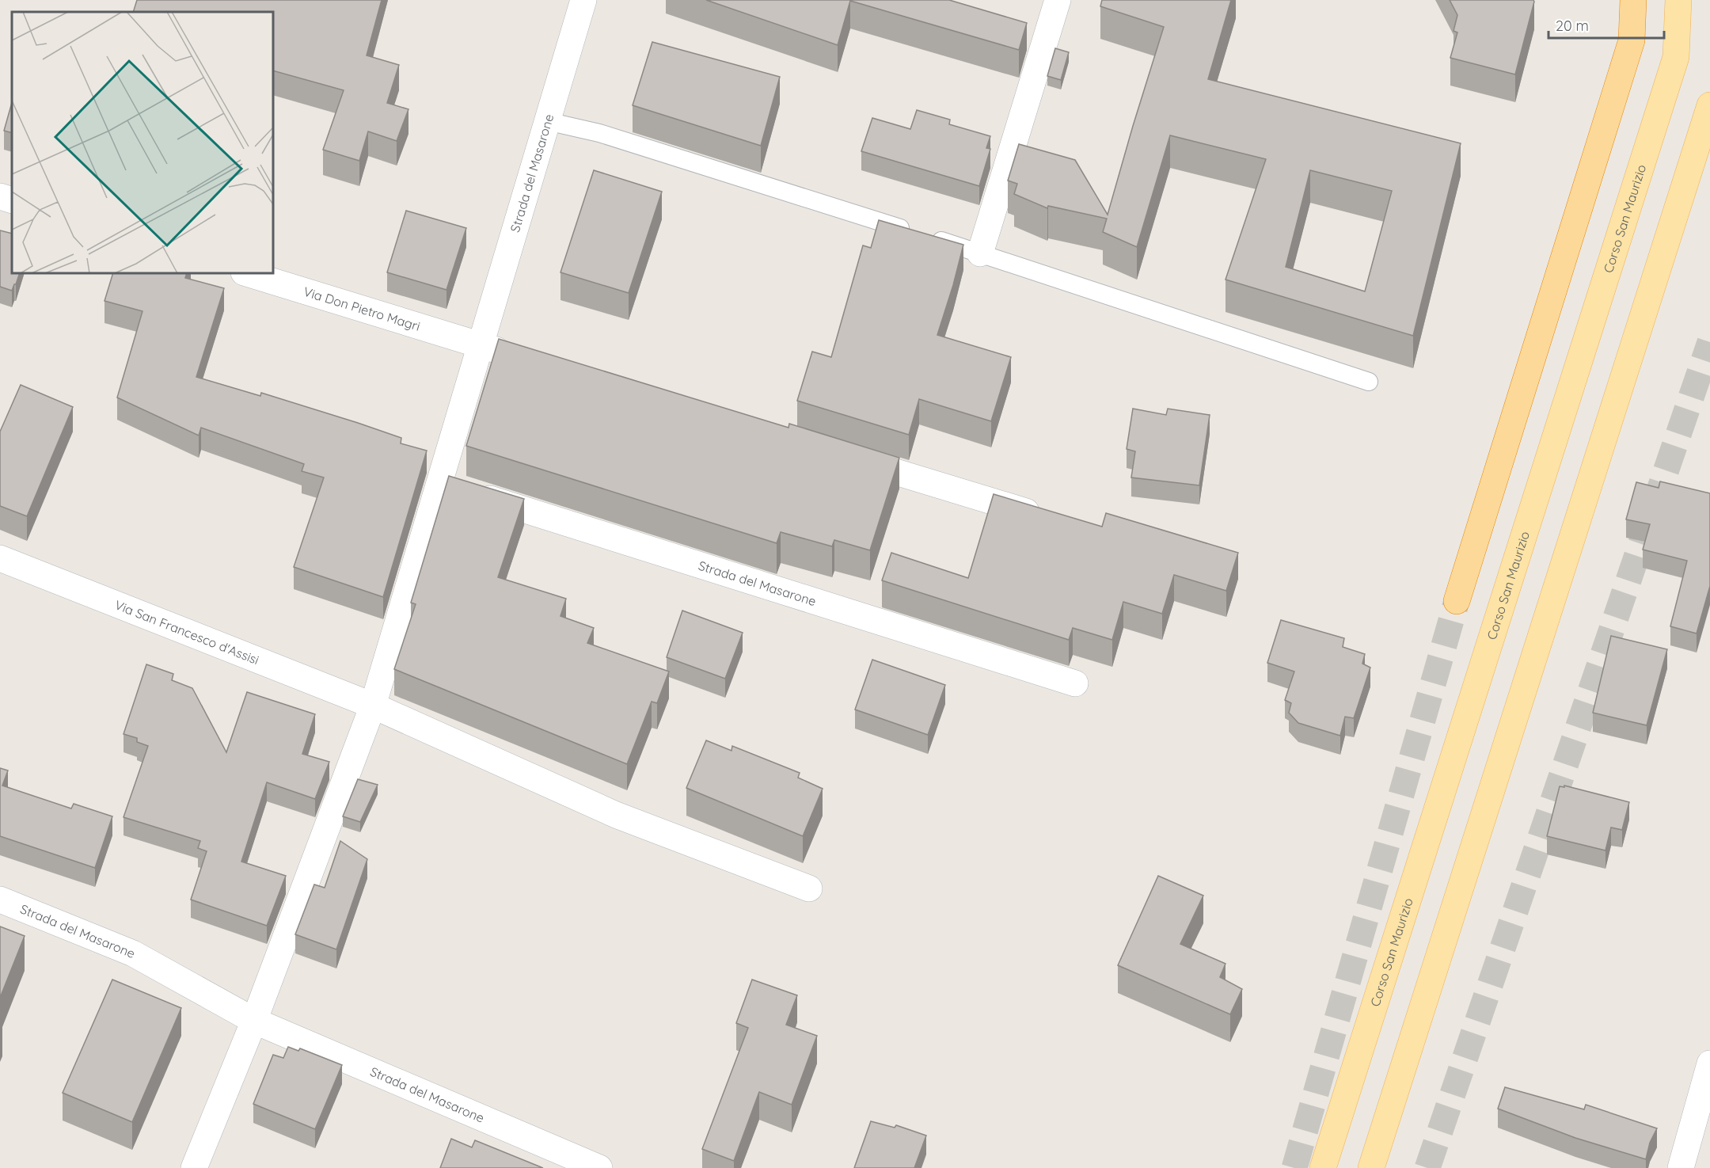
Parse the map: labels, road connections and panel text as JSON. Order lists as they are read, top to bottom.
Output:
{
  "streets": {
    "main road": ["Corso San Maurizio"],
    "street": ["Strada del Masarone", "Via Don Pietro Magri", "Via San Francesco d'Assisi"]
  },
  "crossings": [
    ["Strada del Masarone", "Via Don Pietro Magri"],
    ["Strada del Masarone", "Via San Francesco d'Assisi"]
  ],
  "scale_bar": "20 m"
}
